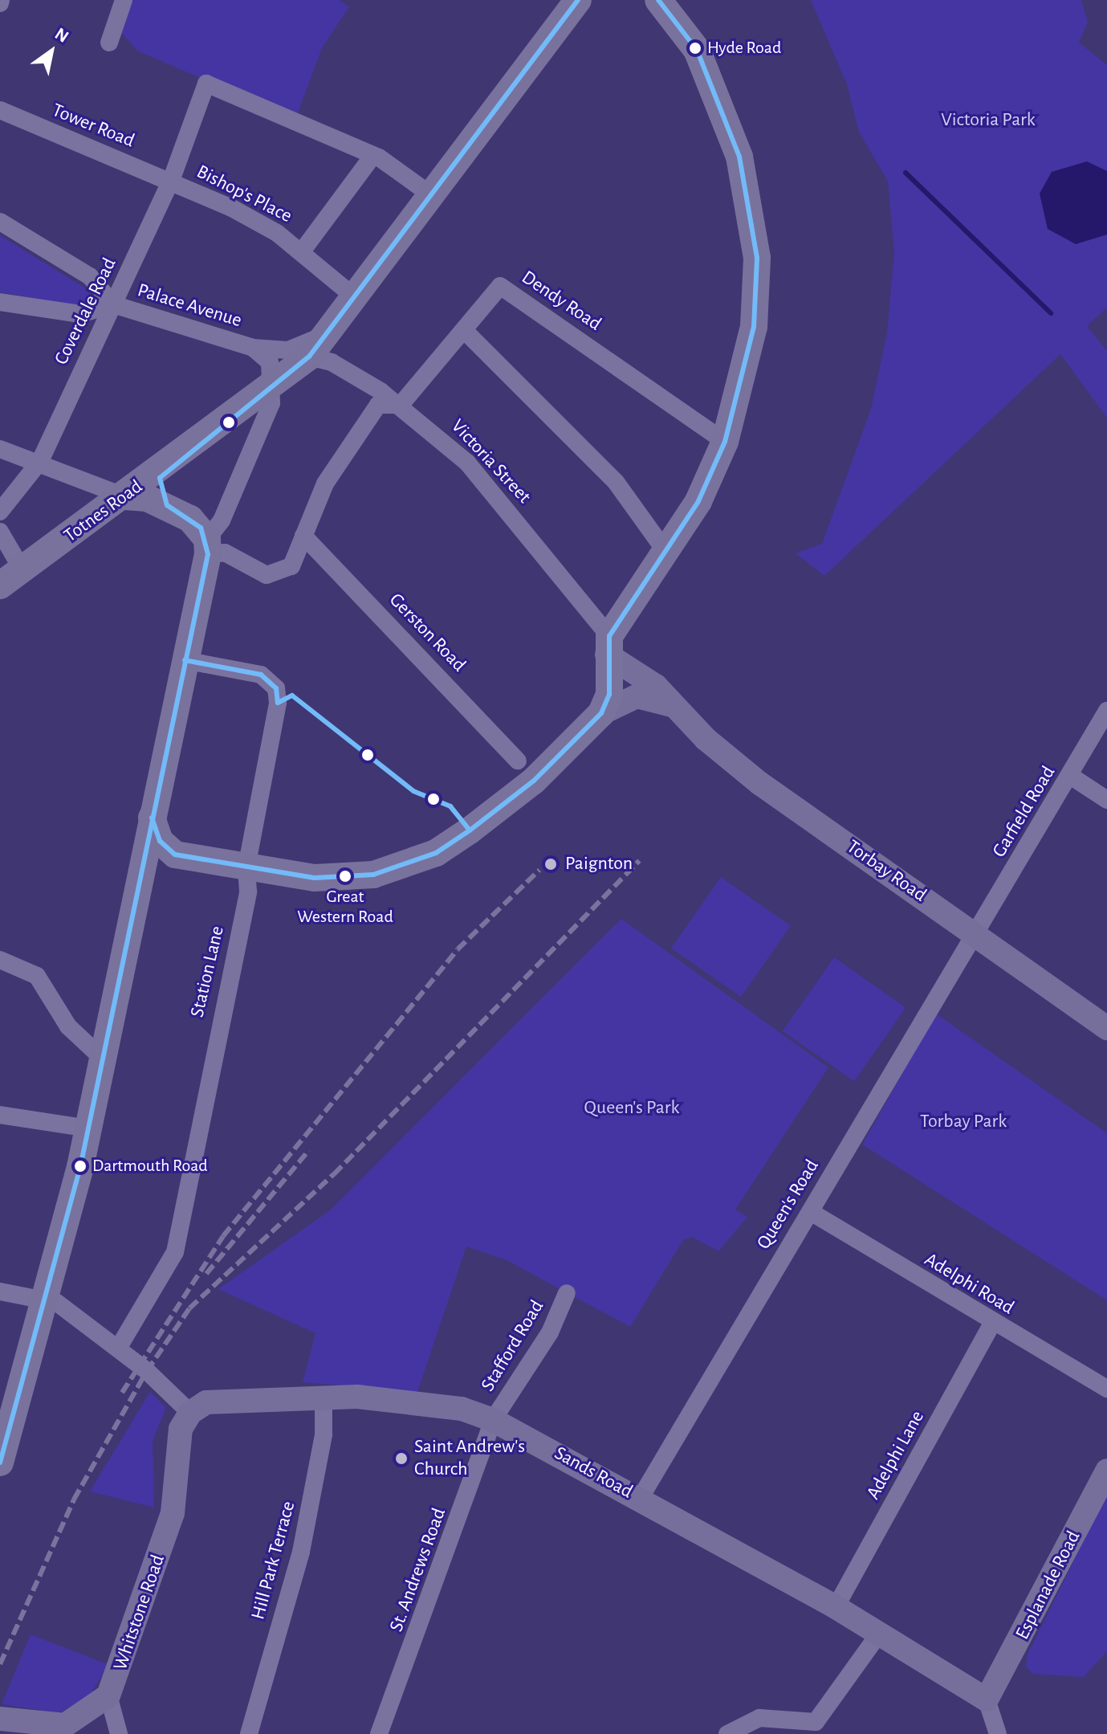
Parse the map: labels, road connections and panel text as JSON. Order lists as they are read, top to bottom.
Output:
{
  "streets": {
    "main road": [
      "Totnes Road",
      "Torbay Road",
      "Sands Road",
      "Esplanade Road",
      "Whitstone Road"
    ],
    "street": [
      "Tower Road",
      "Bishop's Place",
      "Dendy Road",
      "Palace Avenue",
      "Coverdale Road",
      "Victoria Street",
      "Gerston Road",
      "Garfield Road",
      "Station Lane",
      "Queen's Road",
      "Adelphi Road",
      "Stafford Road",
      "Adelphi Lane",
      "Hill Park Terrace",
      "St. Andrews Road"
    ]
  },
  "crossings": [
    ["Tower Road", "Bishop's Place"],
    ["Tower Road", "Coverdale Road"],
    ["Bishop's Place", "Coverdale Road"],
    ["Bishop's Place", "Totnes Road"],
    ["Dendy Road", "Victoria Street"],
    ["Palace Avenue", "Coverdale Road"],
    ["Palace Avenue", "Totnes Road"],
    ["Victoria Street", "Totnes Road"],
    ["Victoria Street", "Torbay Road"],
    ["Garfield Road", "Torbay Road"],
    ["Garfield Road", "Queen's Road"],
    ["Torbay Road", "Queen's Road"],
    ["Queen's Road", "Adelphi Road"],
    ["Queen's Road", "Sands Road"],
    ["Adelphi Road", "Adelphi Lane"],
    ["Stafford Road", "Sands Road"],
    ["Stafford Road", "St. Andrews Road"],
    ["Adelphi Lane", "Sands Road"],
    ["Sands Road", "Hill Park Terrace"],
    ["Sands Road", "St. Andrews Road"],
    ["Sands Road", "Esplanade Road"],
    ["Sands Road", "Whitstone Road"]
  ],
  "parks": ["Victoria Park", "Queen's Park", "Torbay Park"],
  "places": [
    "Hyde Road",
    "Paignton",
    "Great Western Road",
    "Dartmouth Road",
    "Saint Andrew's Church"
  ],
  "north": "top right"
}
